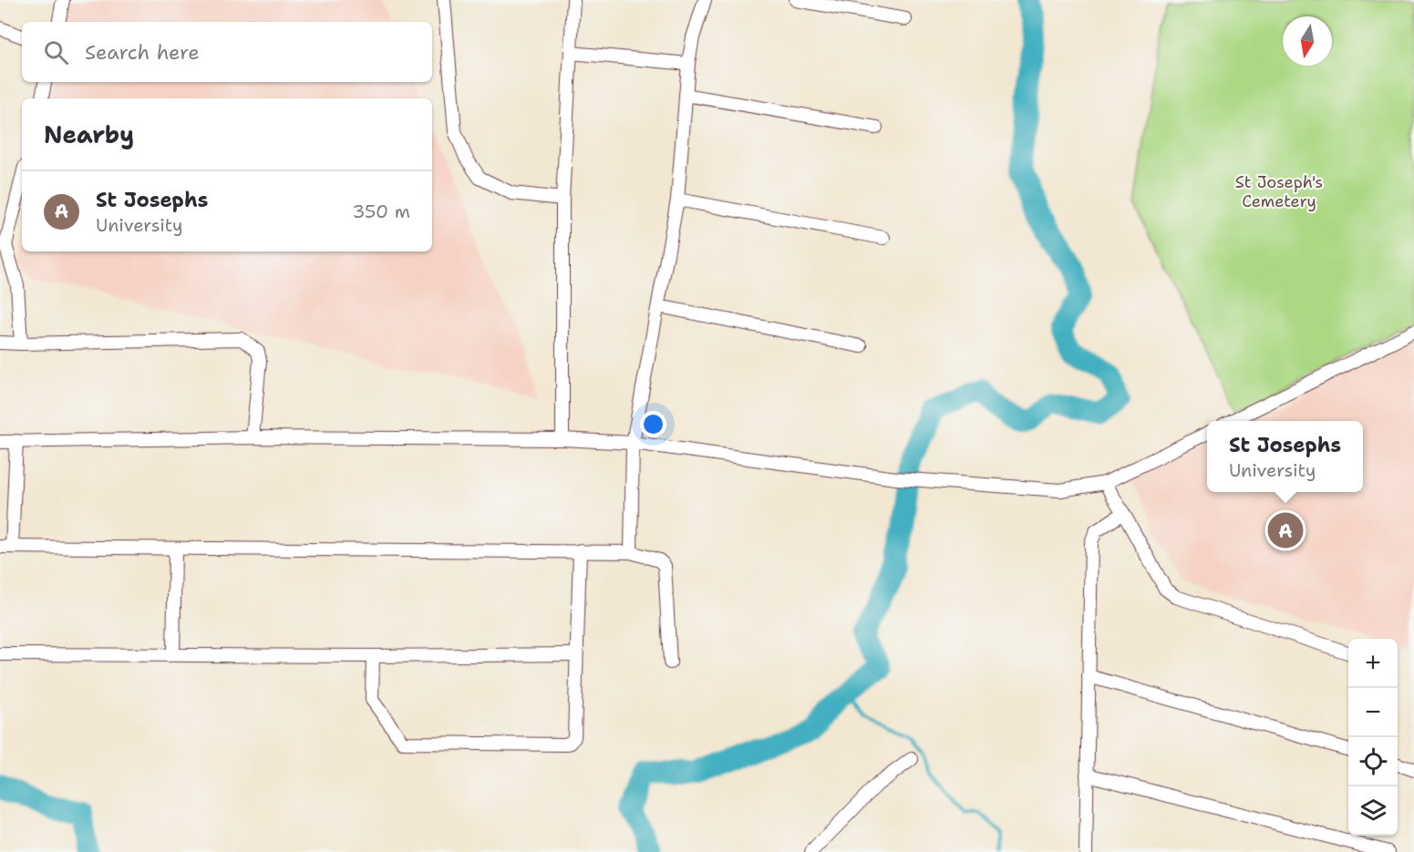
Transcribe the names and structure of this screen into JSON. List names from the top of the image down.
{
  "parks": ["St Joseph's Cemetery"],
  "north": "bottom",
  "page": {
    "search": "Search here",
    "heading": "Nearby",
    "list": [
      {
        "mark": "A",
        "name": "St Josephs",
        "note": "University",
        "value": "350 m"
      }
    ],
    "popup": ["St Josephs", "University"],
    "pins": "A",
    "map_buttons": ["+", "−"]
  }
}
